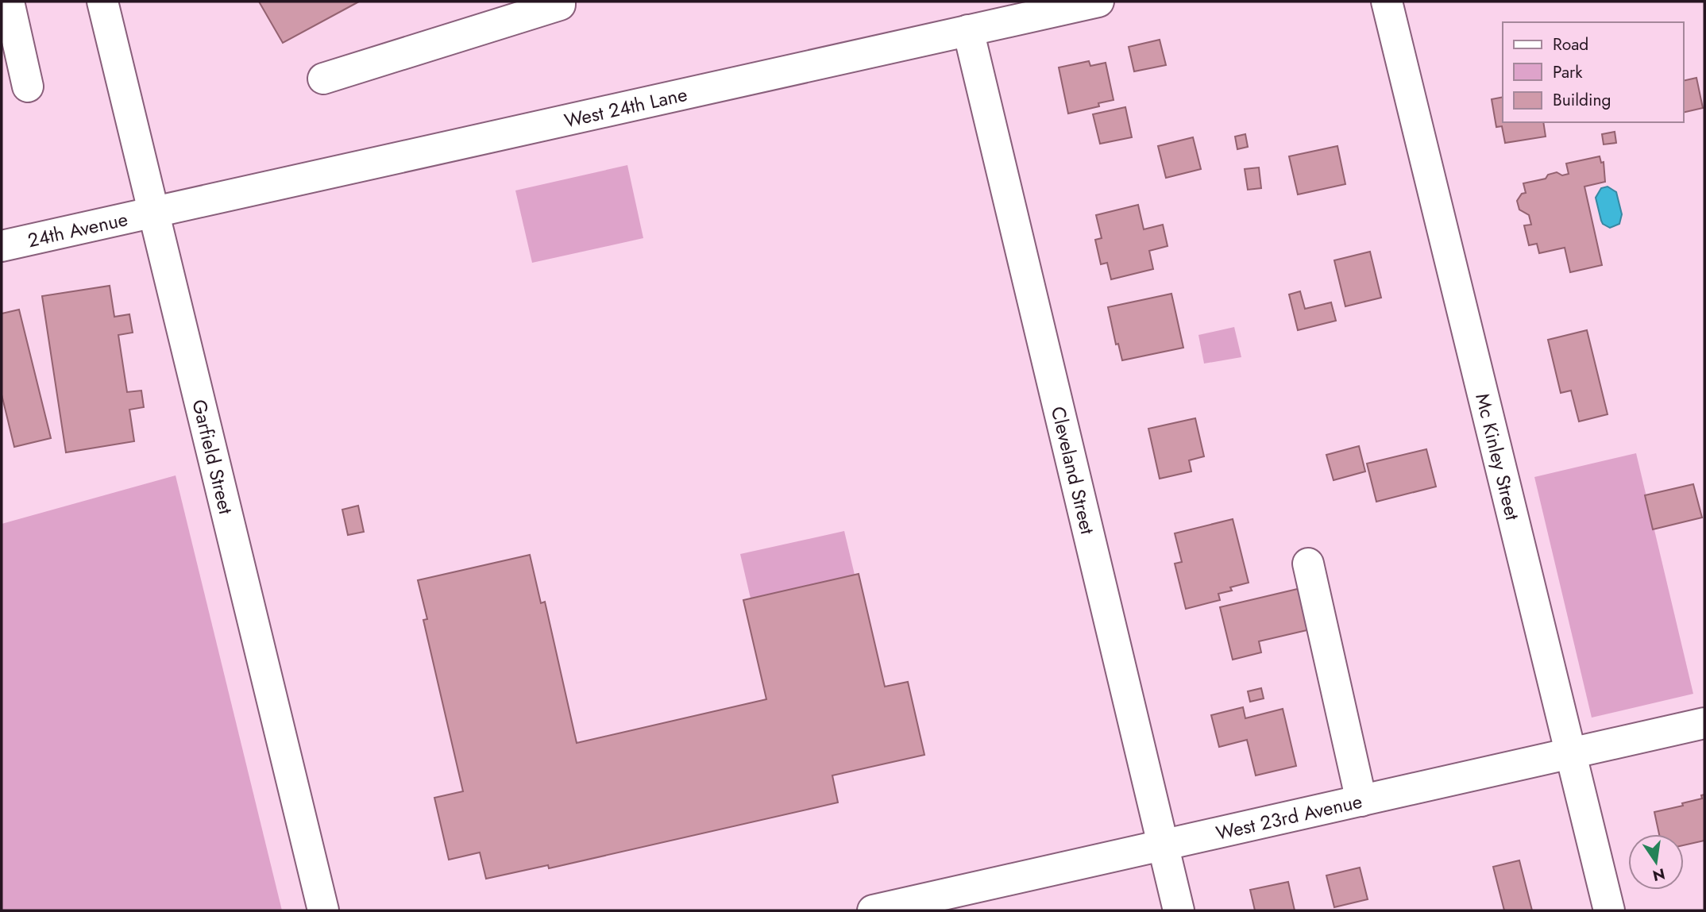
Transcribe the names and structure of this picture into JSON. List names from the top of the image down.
{
  "streets": {
    "street": [
      "West 24th Lane",
      "24th Avenue",
      "Garfield Street",
      "Mc Kinley Street",
      "Cleveland Street",
      "West 23rd Avenue"
    ]
  },
  "crossings": [
    ["West 24th Lane", "24th Avenue"],
    ["West 24th Lane", "Garfield Street"],
    ["West 24th Lane", "Cleveland Street"],
    ["24th Avenue", "Garfield Street"],
    ["Mc Kinley Street", "West 23rd Avenue"],
    ["Cleveland Street", "West 23rd Avenue"]
  ],
  "legend": ["Road", "Park", "Building"],
  "north": "bottom"
}
